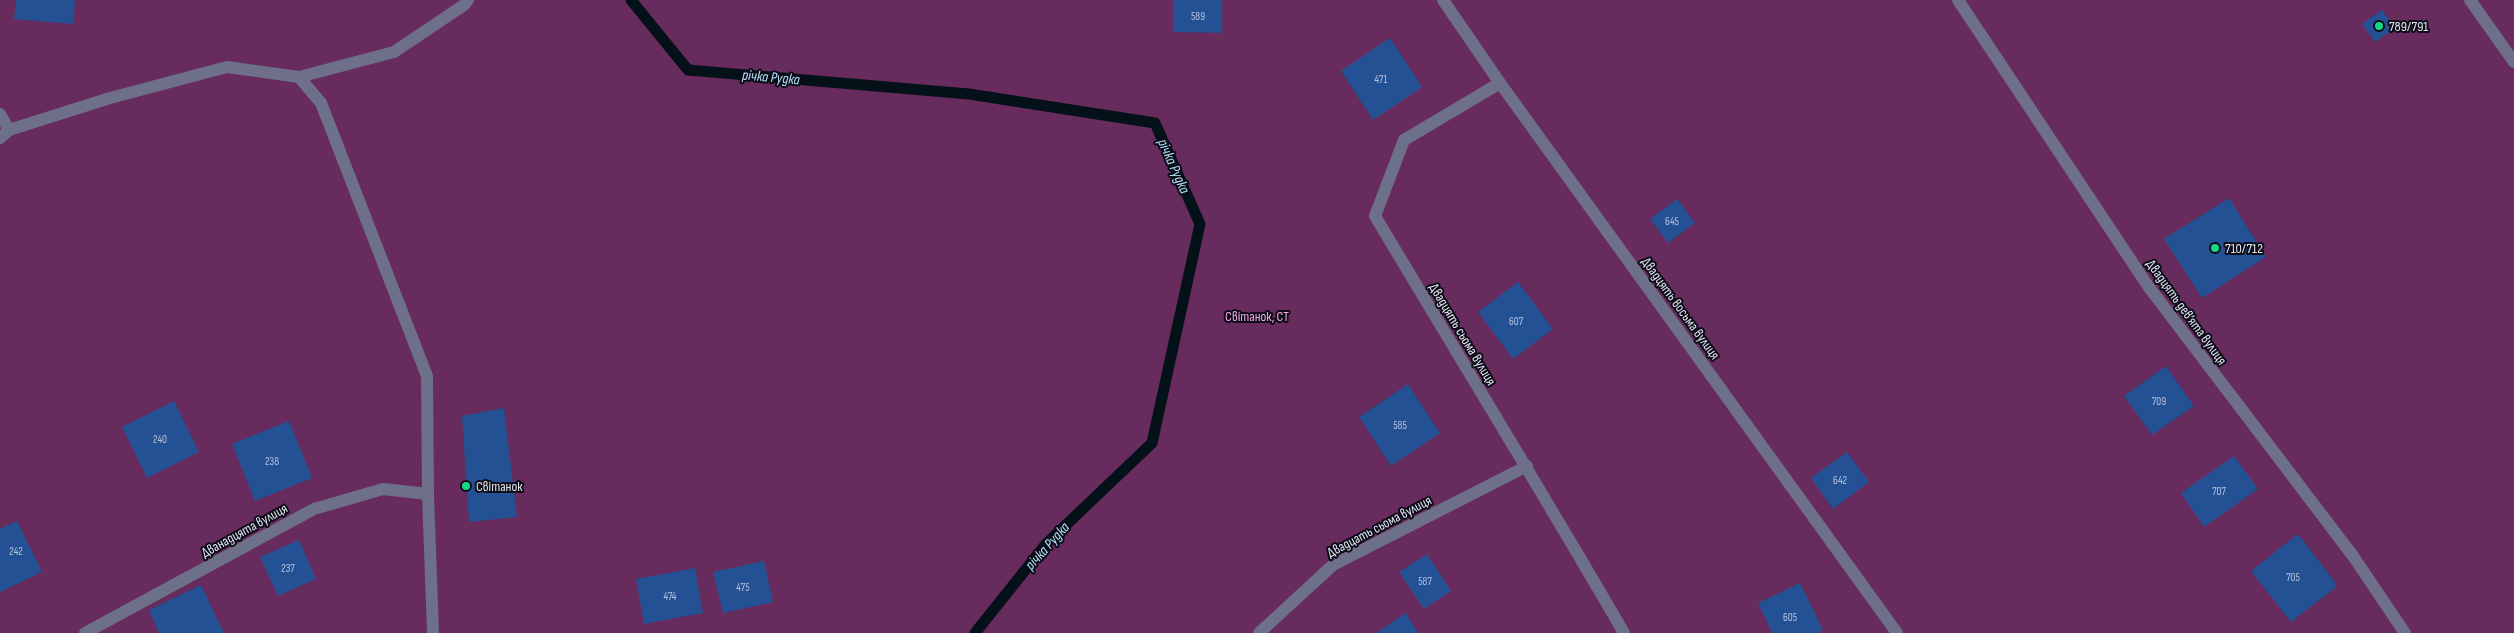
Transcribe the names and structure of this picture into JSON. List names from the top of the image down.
{
  "streets": {
    "street": [
      "Двадцять восьма вулиця",
      "Двадцять дев’ята вулиця",
      "Двадцять сьома вулиця",
      "Двадцать сьома вулиця",
      "Дванадцята вулиця"
    ]
  },
  "crossings": [
    ["Двадцять восьма вулиця", "Двадцять сьома вулиця"],
    ["Двадцять сьома вулиця", "Двадцать сьома вулиця"]
  ],
  "water": ["річка Рудка"],
  "parks": ["Світанок, СТ"],
  "places": ["789/791", "710/712", "Світанок"],
  "house_numbers": [
    "589",
    "471",
    "645",
    "607",
    "709",
    "585",
    "240",
    "238",
    "642",
    "707",
    "242",
    "237",
    "705",
    "587",
    "475",
    "474",
    "605"
  ]
}
